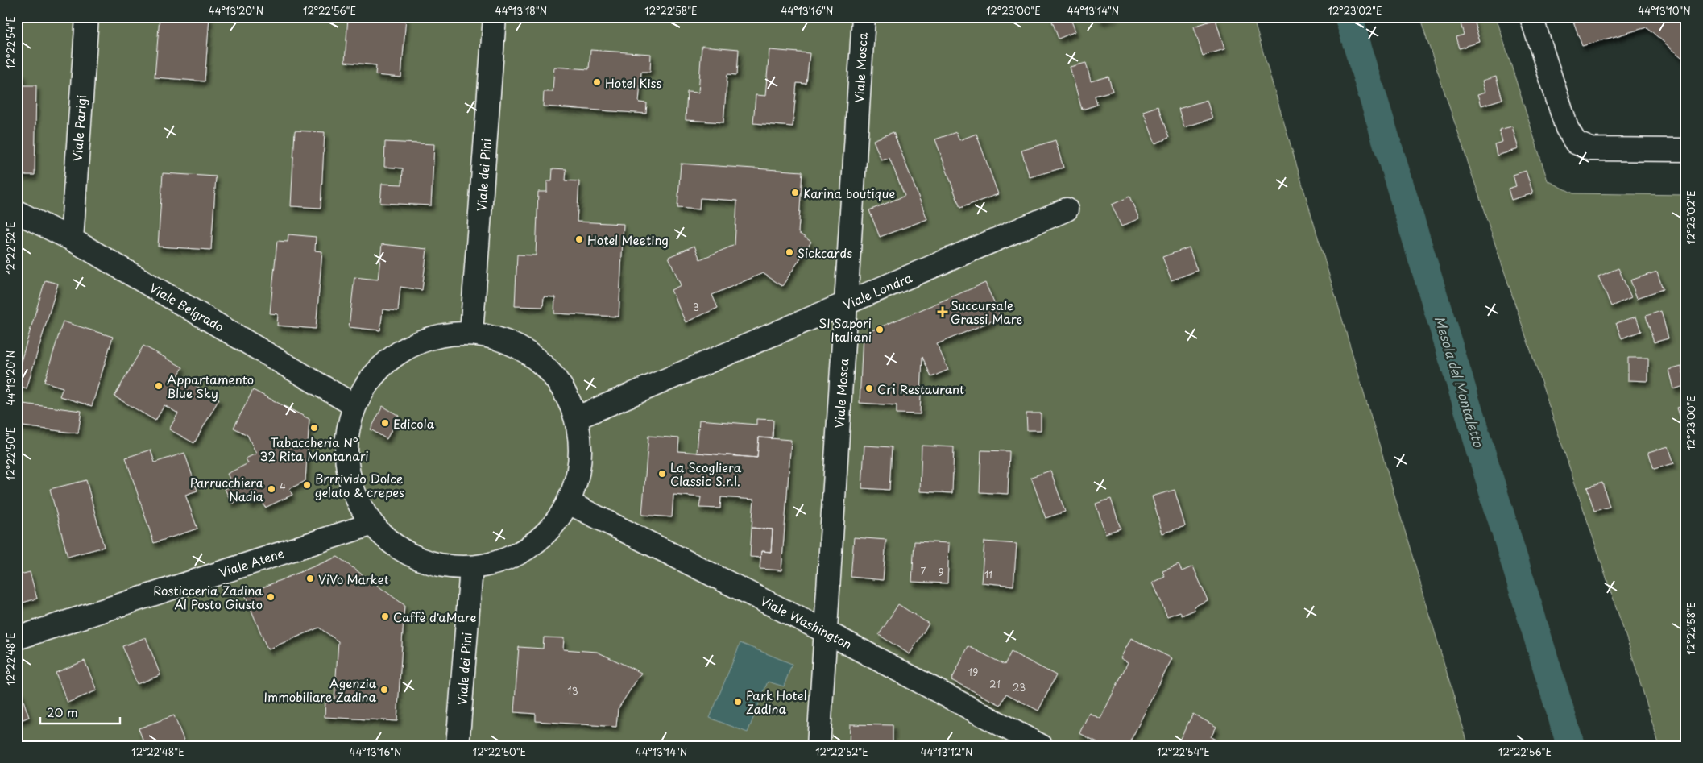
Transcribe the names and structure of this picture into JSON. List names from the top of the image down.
{
  "streets": {
    "street": [
      "Viale Mosca",
      "Viale Parigi",
      "Viale dei Pini",
      "Viale Londra",
      "Viale Belgrado",
      "Viale Atene",
      "Viale Washington"
    ]
  },
  "crossings": [
    ["Viale Mosca", "Viale Londra"],
    ["Viale Mosca", "Viale Washington"],
    ["Viale Parigi", "Viale Belgrado"]
  ],
  "water": ["Mesola del Montaletto"],
  "places": {
    "other": [
      "Hotel Kiss",
      "Karina boutique",
      "Hotel Meeting",
      "Sickcards",
      "SI Sapori Italiani",
      "Appartamento Blue Sky",
      "Cri Restaurant",
      "Edicola",
      "Tabaccheria N° 32 Rita Montanari",
      "La Scogliera Classic S.r.l.",
      "Brrrivido Dolce gelato & crepes",
      "Parrucchiera Nadia",
      "ViVo Market",
      "Rosticceria Zadina Al Posto Giusto",
      "Caffè d'aMare",
      "Agenzia Immobiliare Zadina",
      "Park Hotel Zadina"
    ],
    "health": ["Succursale Grassi Mare"]
  },
  "house_numbers": [
    "3",
    "4",
    "7",
    "9",
    "11",
    "19",
    "21",
    "23",
    "13"
  ],
  "scale_bar": "20 m",
  "coordinates": [
    "44°13'20\"N",
    "12°22'56\"E",
    "44°13'18\"N",
    "12°22'58\"E",
    "44°13'16\"N",
    "12°23'00\"E",
    "44°13'14\"N",
    "12°23'02\"E",
    "44°13'10\"N",
    "12°22'54\"E",
    "12°22'52\"E",
    "12°22'50\"E",
    "12°22'48\"E",
    "44°13'12\"N"
  ]
}
